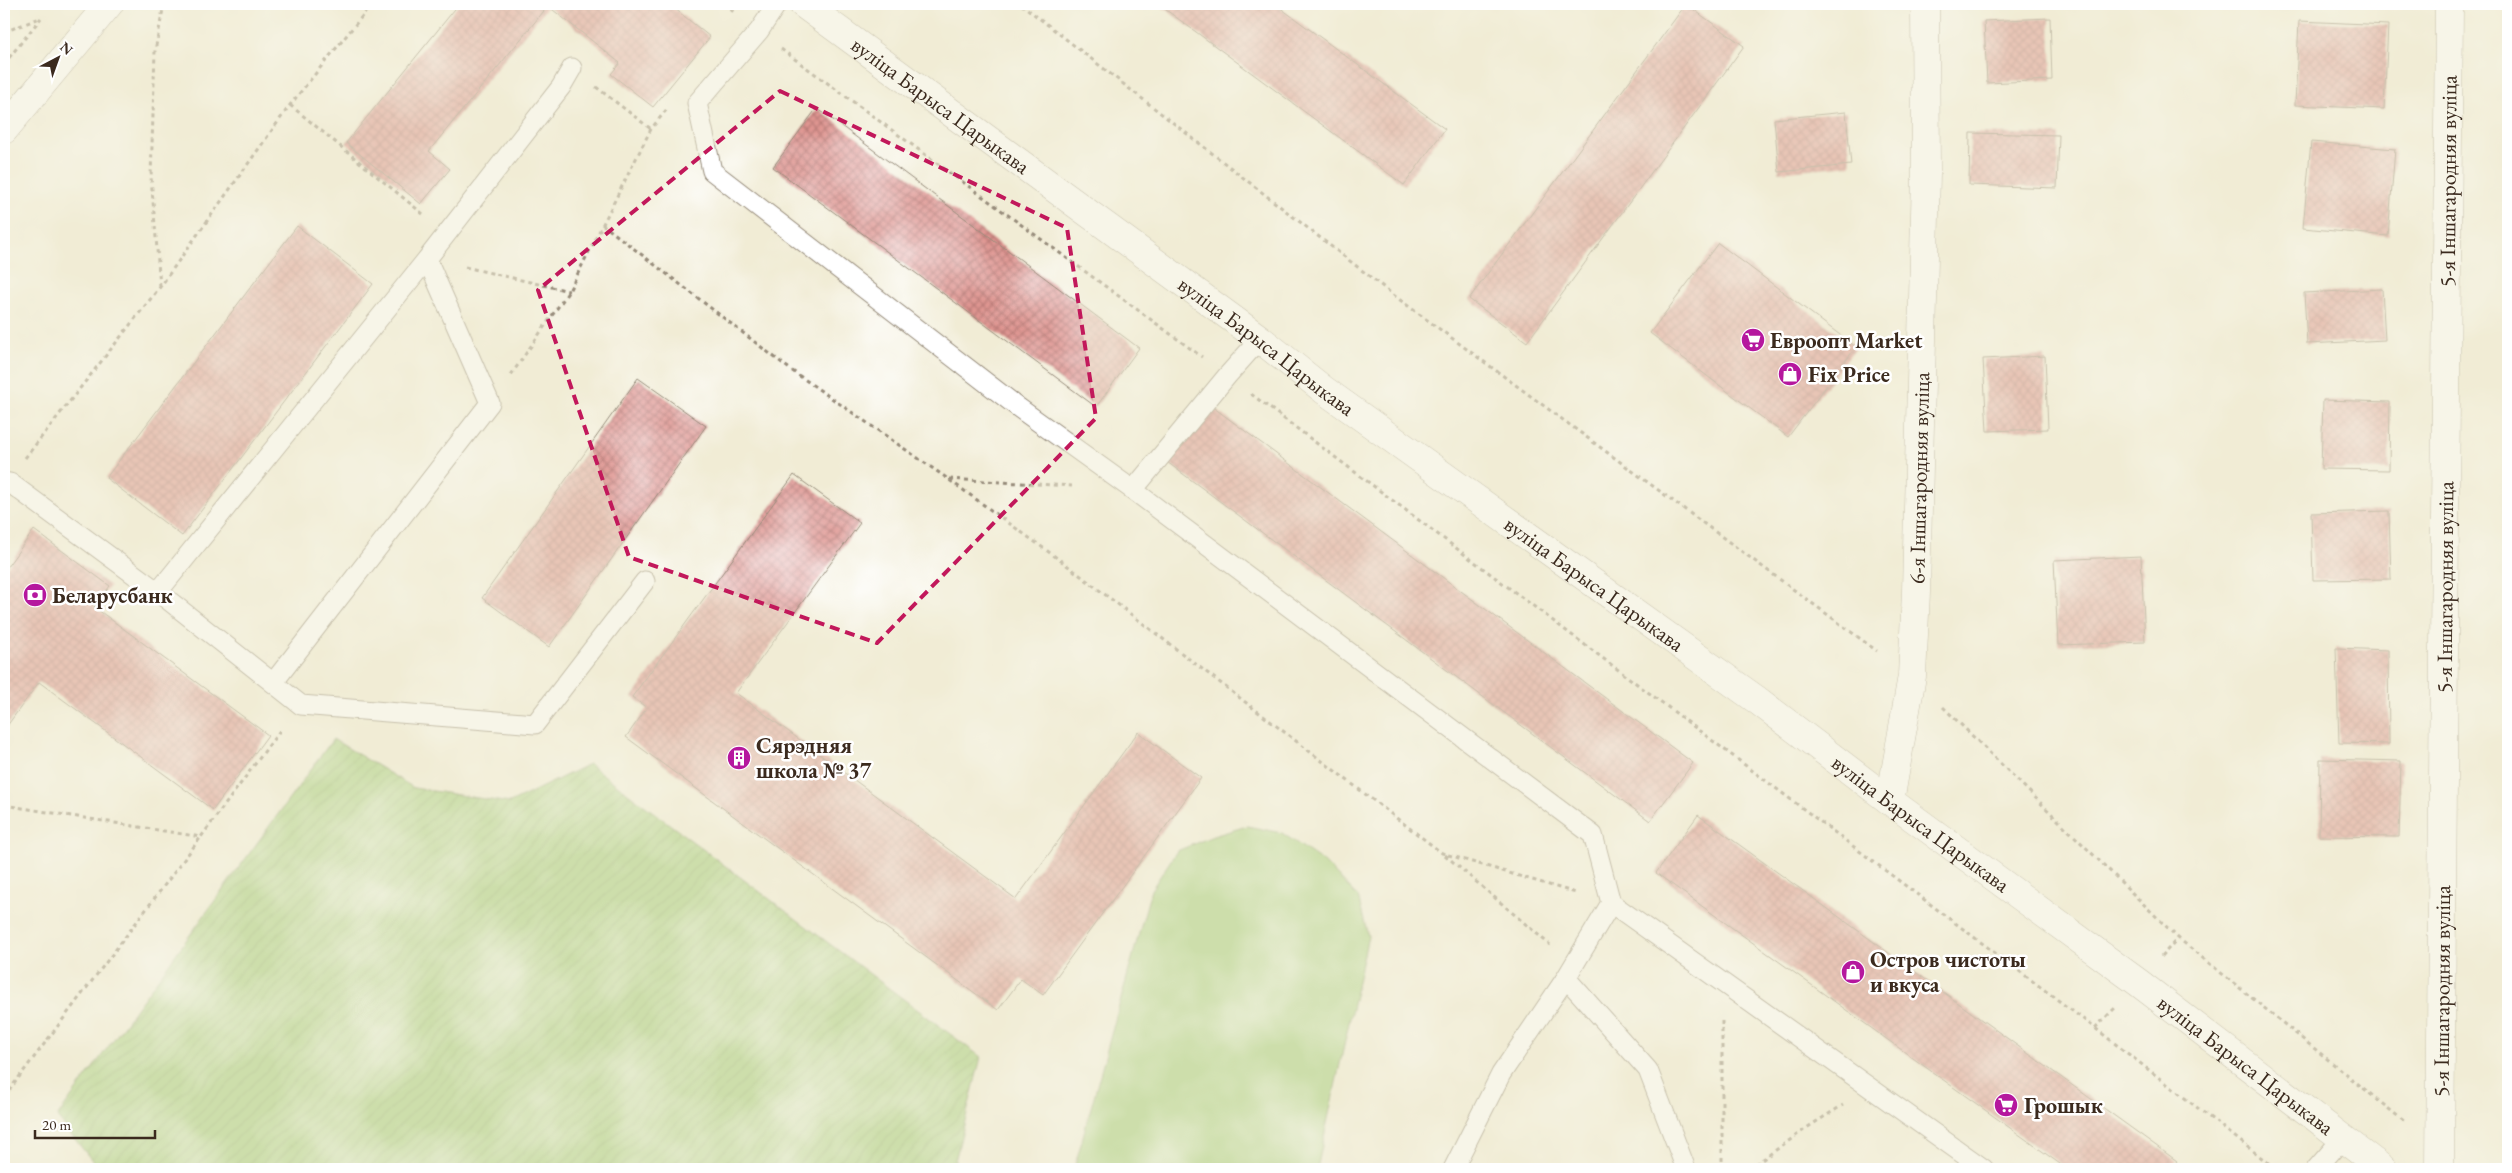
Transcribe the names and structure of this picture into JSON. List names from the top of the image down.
{
  "streets": {
    "main road": ["вуліца Барыса Царыкава", "5-я Іншагародняя вуліца", "6-я Іншагародняя вуліца"]
  },
  "crossings": [
    ["вуліца Барыса Царыкава", "6-я Іншагародняя вуліца"]
  ],
  "places": {
    "supermarket": ["Евроопт Market", "Грошык"],
    "shop": ["Fix Price", "Остров чистоты и вкуса"],
    "bank": ["Беларусбанк"],
    "building": ["Сярэдняя школа № 37"]
  },
  "scale_bar": "20 m",
  "north": "top right"
}
